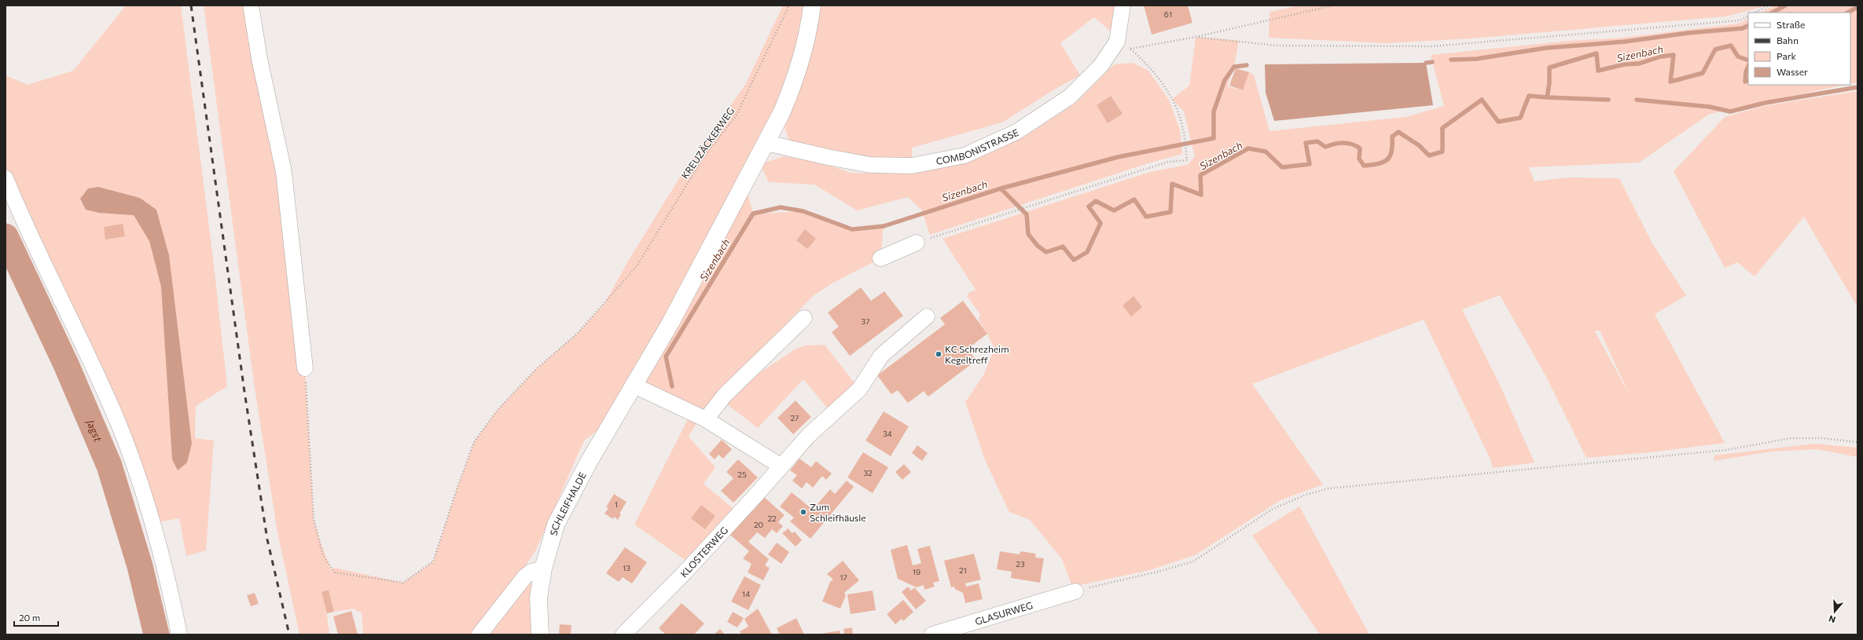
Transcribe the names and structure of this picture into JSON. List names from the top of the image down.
{
  "streets": {
    "main road": ["SCHLEIFHALDE"],
    "street": ["COMBONISTRASSE", "KLOSTERWEG", "GLASURWEG"],
    "path": ["KREUZÄCKERWEG"]
  },
  "crossings": [
    ["COMBONISTRASSE", "SCHLEIFHALDE"]
  ],
  "water": ["Sizenbach", "Jagst"],
  "places": ["KC Schrezheim Kegeltreff", "Zum Schleifhäusle"],
  "house_numbers": [
    "61",
    "37",
    "27",
    "34",
    "32",
    "25",
    "1",
    "22",
    "20",
    "23",
    "13",
    "21",
    "19",
    "17",
    "14"
  ],
  "legend": [
    "Straße",
    "Bahn",
    "Park",
    "Wasser"
  ],
  "scale_bar": "20 m",
  "north": "bottom"
}
